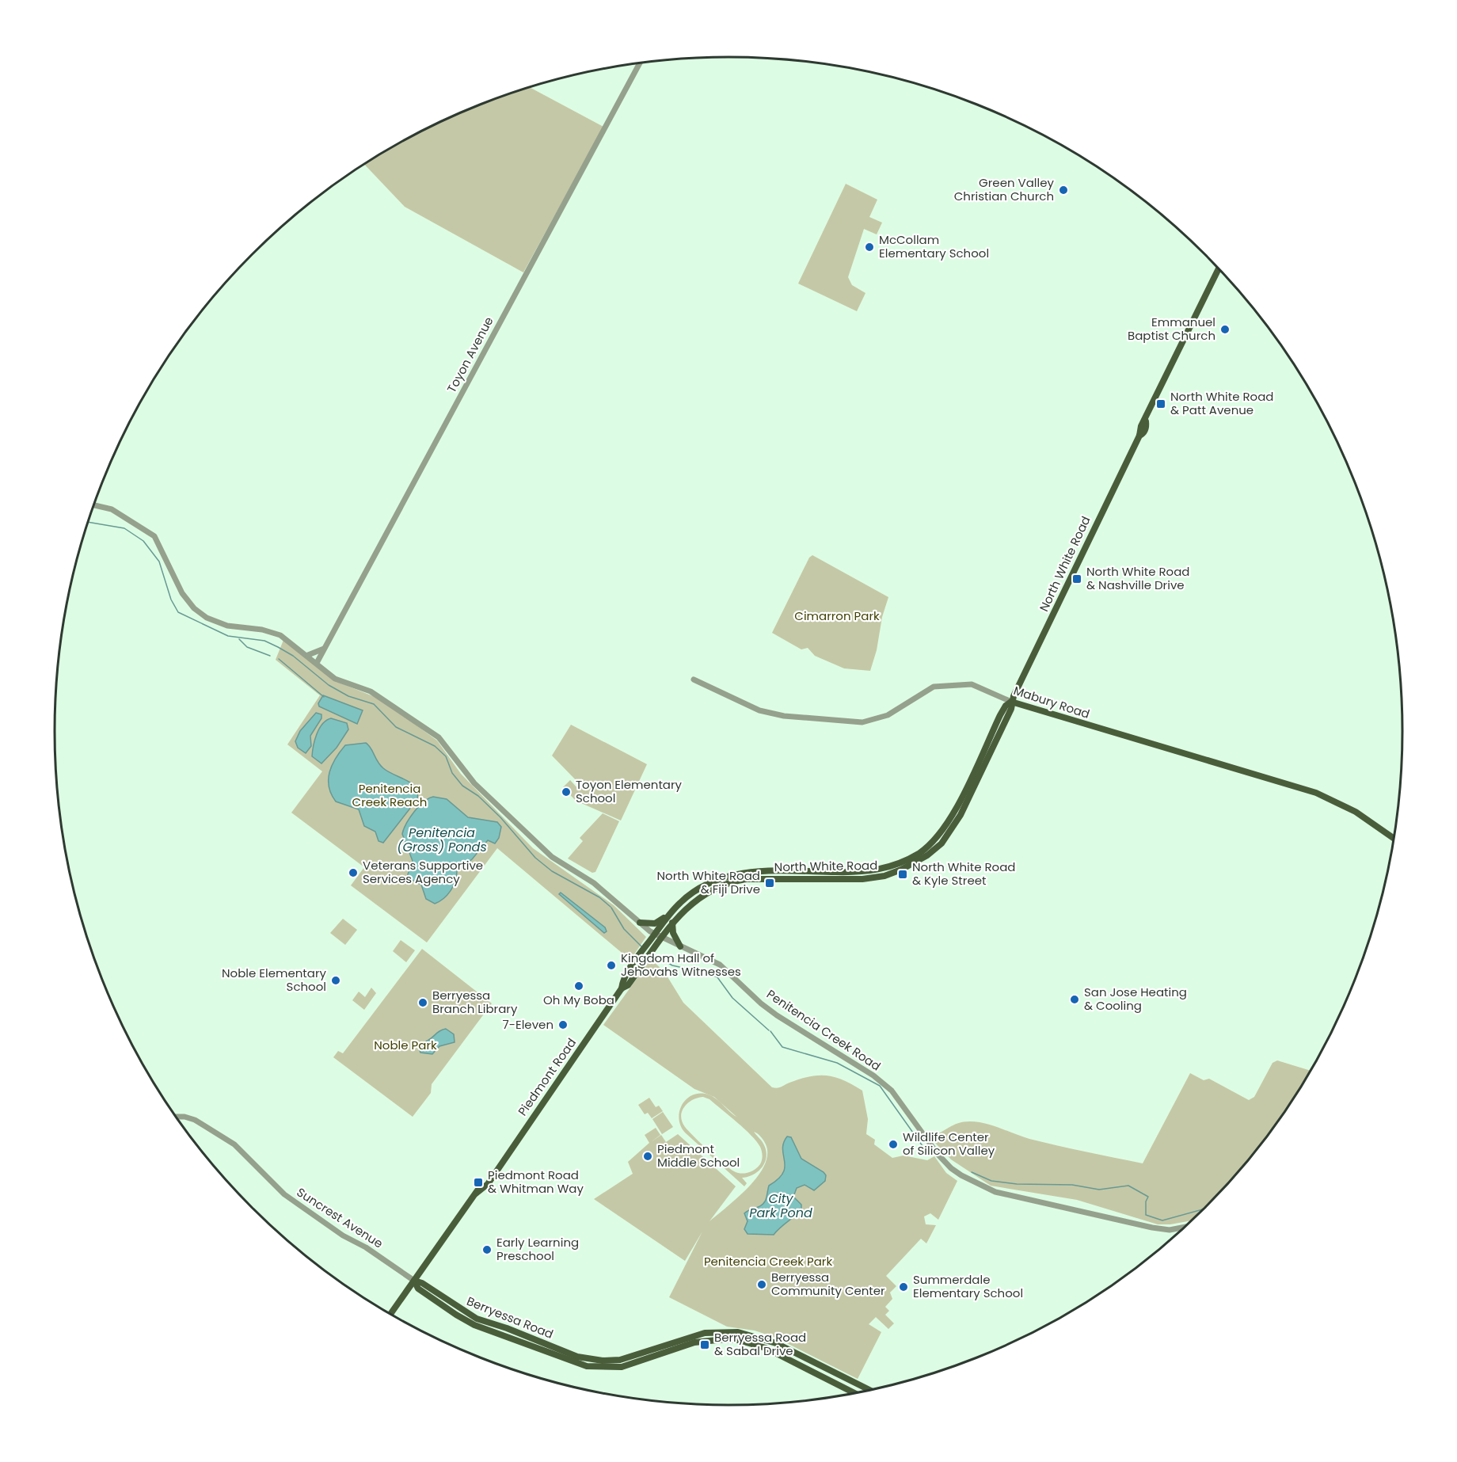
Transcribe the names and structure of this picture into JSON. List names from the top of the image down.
{
  "streets": {
    "main road": [
      "North White Road",
      "Mabury Road",
      "Piedmont Road",
      "Berryessa Road"
    ],
    "street": ["Toyon Avenue", "Penitencia Creek Road", "Suncrest Avenue"]
  },
  "crossings": [
    ["Toyon Avenue", "Penitencia Creek Road"],
    ["North White Road", "Mabury Road"],
    ["North White Road", "Penitencia Creek Road"],
    ["North White Road", "Piedmont Road"],
    ["Piedmont Road", "Suncrest Avenue"],
    ["Piedmont Road", "Berryessa Road"],
    ["Suncrest Avenue", "Berryessa Road"]
  ],
  "water": ["Penitencia (Gross) Ponds", "City Park Pond"],
  "parks": [
    "Cimarron Park",
    "Penitencia Creek Reach",
    "Noble Park",
    "Penitencia Creek Park"
  ],
  "places": {
    "other": [
      "Green Valley Christian Church",
      "McCollam Elementary School",
      "Emmanuel Baptist Church",
      "Toyon Elementary School",
      "Veterans Supportive Services Agency",
      "Kingdom Hall of Jehovahs Witnesses",
      "Noble Elementary School",
      "Oh My Boba",
      "San Jose Heating & Cooling",
      "Berryessa Branch Library",
      "7-Eleven",
      "Wildlife Center of Silicon Valley",
      "Piedmont Middle School",
      "Early Learning Preschool",
      "Berryessa Community Center",
      "Summerdale Elementary School"
    ],
    "transit": [
      "North White Road & Patt Avenue",
      "North White Road & Nashville Drive",
      "North White Road & Kyle Street",
      "North White Road & Fiji Drive",
      "Piedmont Road & Whitman Way",
      "Berryessa Road & Sabal Drive"
    ]
  }
}
